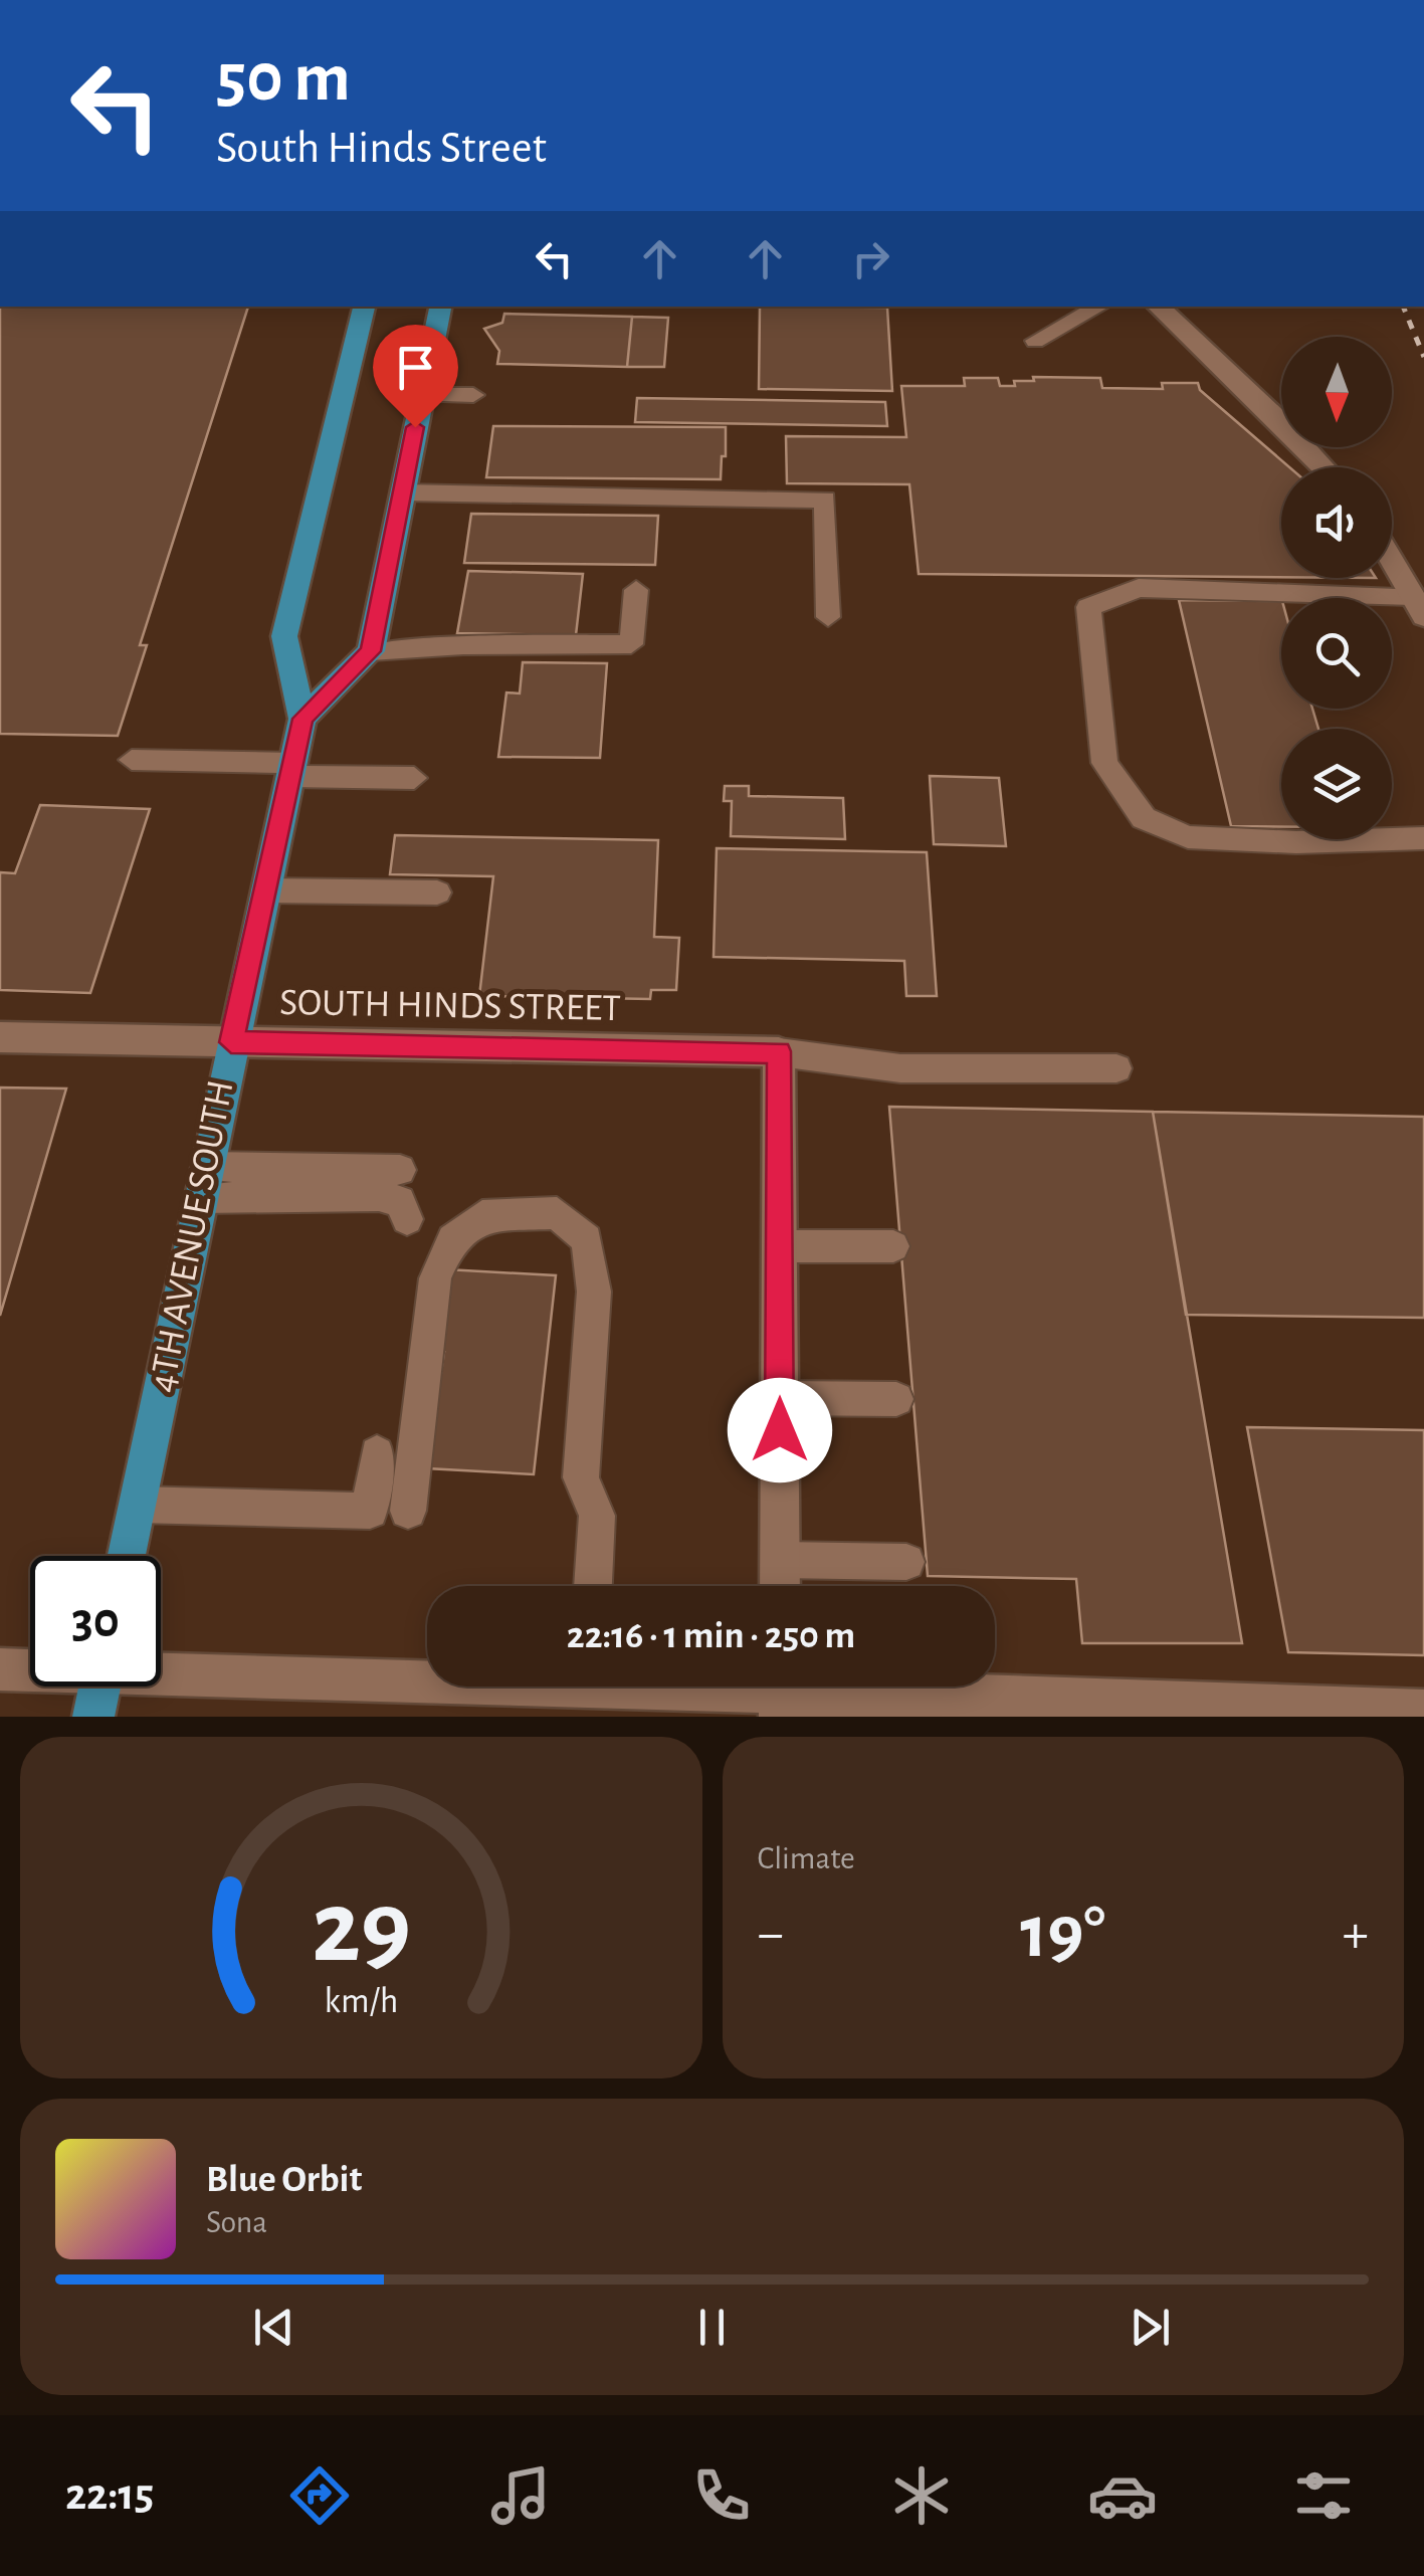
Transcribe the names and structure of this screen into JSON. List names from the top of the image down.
{
  "streets": {
    "main road": ["4TH AVENUE SOUTH"],
    "street": ["SOUTH HINDS STREET"]
  },
  "crossings": [
    ["SOUTH HINDS STREET", "4TH AVENUE SOUTH"]
  ],
  "north": "bottom",
  "page": {
    "turn": ["50 m", "South Hinds Street"],
    "limit": "30",
    "trip": "22:16 · 1 min · 250 m",
    "tile": "Climate",
    "heat": ["−", "19°", "+"],
    "song": ["Blue Orbit", "Sona"],
    "tabs": "22:15",
    "gauge": ["29", "km/h"]
  }
}
